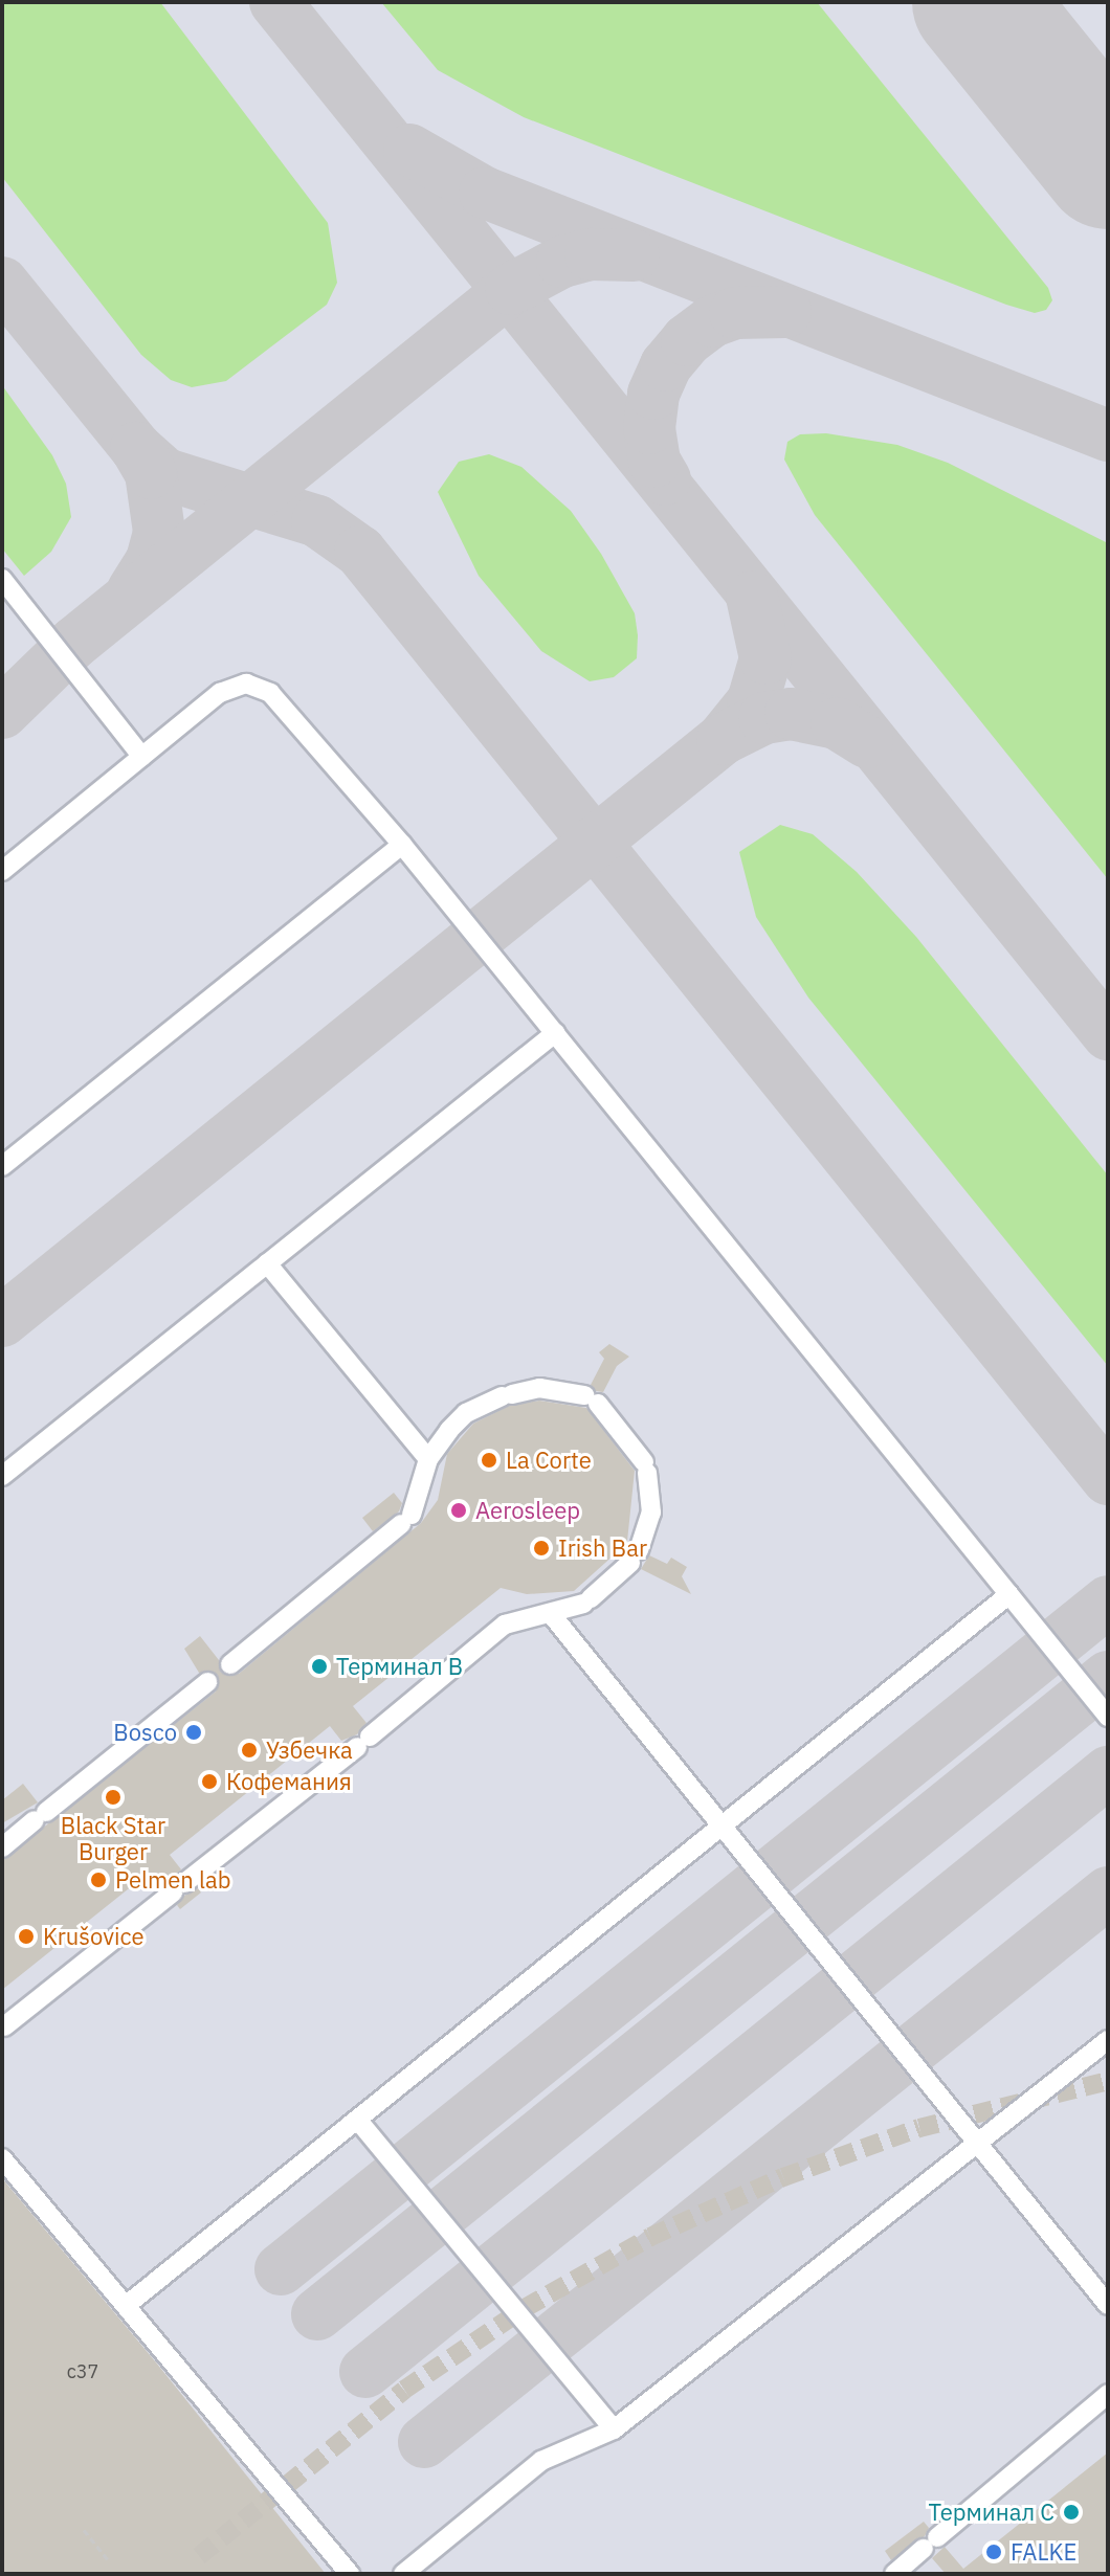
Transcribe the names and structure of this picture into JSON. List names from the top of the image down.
{
  "places": [
    "La Corte",
    "Aerosleep",
    "Irish Bar",
    "Терминал B",
    "Bosco",
    "Узбечка",
    "Кофемания",
    "Black Star Burger",
    "Pelmen lab",
    "Krušovice",
    "Терминал C",
    "FALKE"
  ],
  "house_numbers": ["с37"]
}
